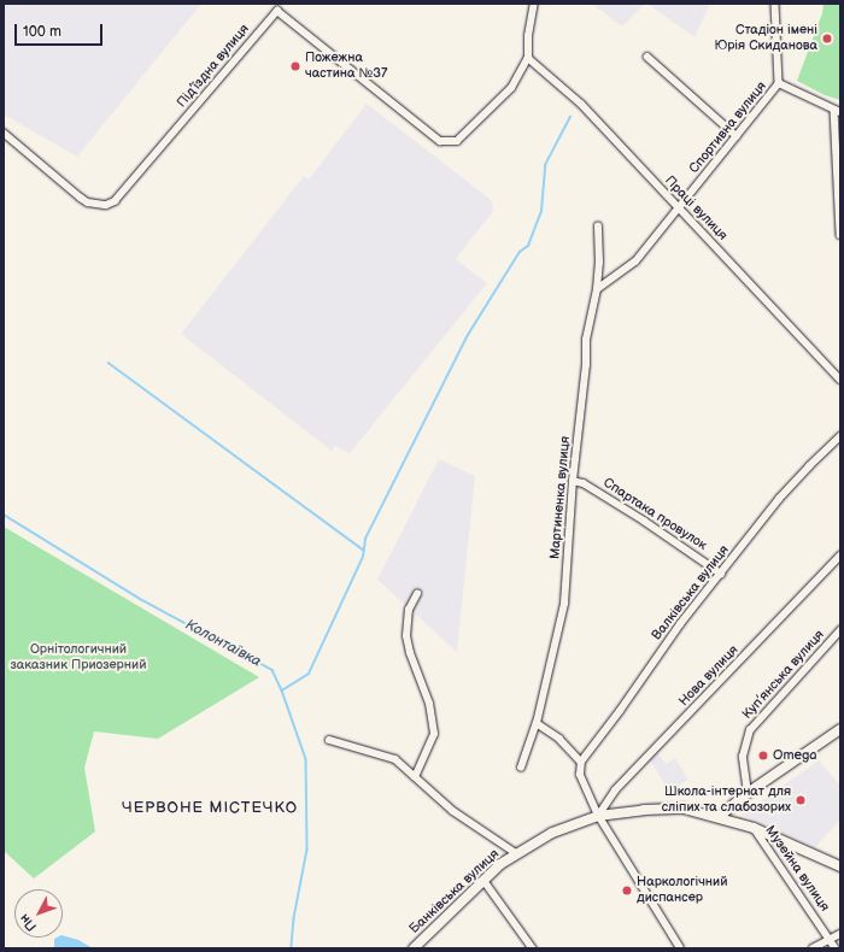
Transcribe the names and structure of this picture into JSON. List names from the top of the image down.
{
  "streets": {
    "main road": ["Банківська вулиця"],
    "street": [
      "Під’їздна вулиця",
      "Спортивна вулиця",
      "Праці вулиця",
      "Мартиненка вулиця",
      "Спартака провулок",
      "Валківська вулиця",
      "Куп’янська вулиця",
      "Нова вулиця",
      "Музейна вулиця"
    ]
  },
  "crossings": [
    ["Під’їздна вулиця", "Праці вулиця"],
    ["Спортивна вулиця", "Праці вулиця"],
    ["Спортивна вулиця", "Мартиненка вулиця"],
    ["Мартиненка вулиця", "Спартака провулок"],
    ["Спартака провулок", "Валківська вулиця"],
    ["Нова вулиця", "Банківська вулиця"],
    ["Музейна вулиця", "Банківська вулиця"]
  ],
  "districts": ["ЧЕРВОНЕ МІСТЕЧКО"],
  "water": ["Колонтаївка"],
  "parks": ["Орнiтологичний заказник Приозерний"],
  "places": [
    "Стадiон імені Юрія Скиданова",
    "Пожежна частина №37",
    "Omega",
    "Школа-інтернат для сліпих та слабозорих",
    "Наркологічний диспансер"
  ],
  "scale_bar": "100 m",
  "north": "bottom left"
}
